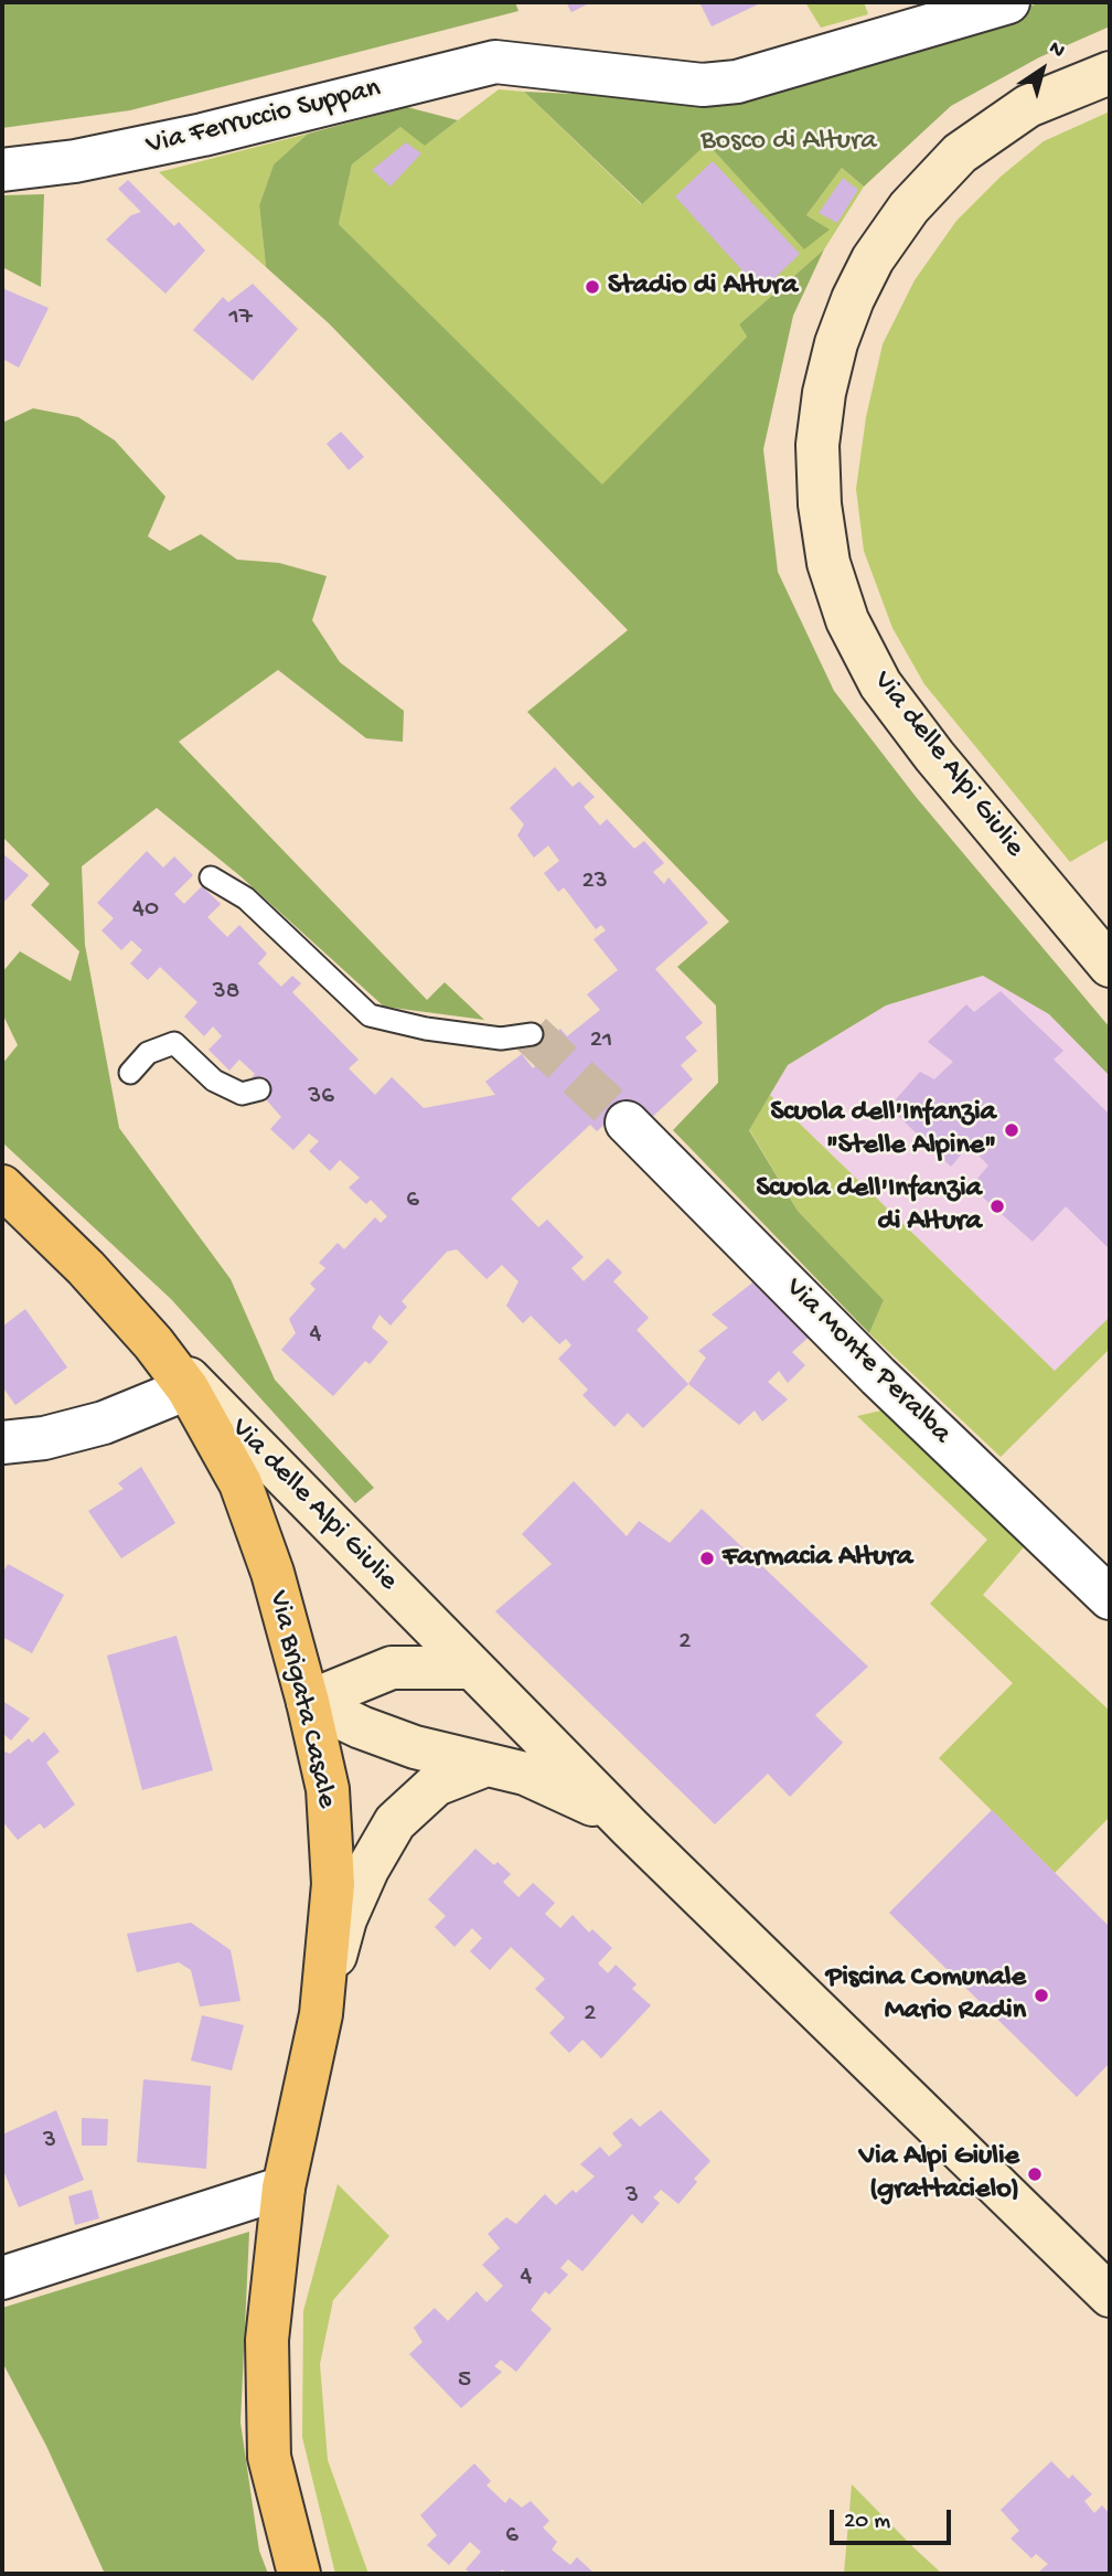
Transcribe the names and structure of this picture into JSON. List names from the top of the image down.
{
  "streets": {
    "main road": ["Via Brigata Casale"],
    "street": ["Via Ferruccio Suppan", "Via delle Alpi Giulie", "Via Monte Peralba"]
  },
  "crossings": [
    ["Via delle Alpi Giulie", "Via Brigata Casale"]
  ],
  "parks": ["Bosco di Altura"],
  "places": [
    "Stadio di Altura",
    "Scuola dell'Infanzia \"Stelle Alpine\"",
    "Scuola dell'Infanzia di Altura",
    "Farmacia Altura",
    "Piscina Comunale Mario Radin",
    "Via Alpi Giulie (grattacielo)"
  ],
  "house_numbers": [
    "17",
    "23",
    "40",
    "38",
    "21",
    "36",
    "6",
    "4",
    "2",
    "2",
    "3",
    "3",
    "4",
    "5",
    "6"
  ],
  "scale_bar": "20 m",
  "north": "top right"
}
